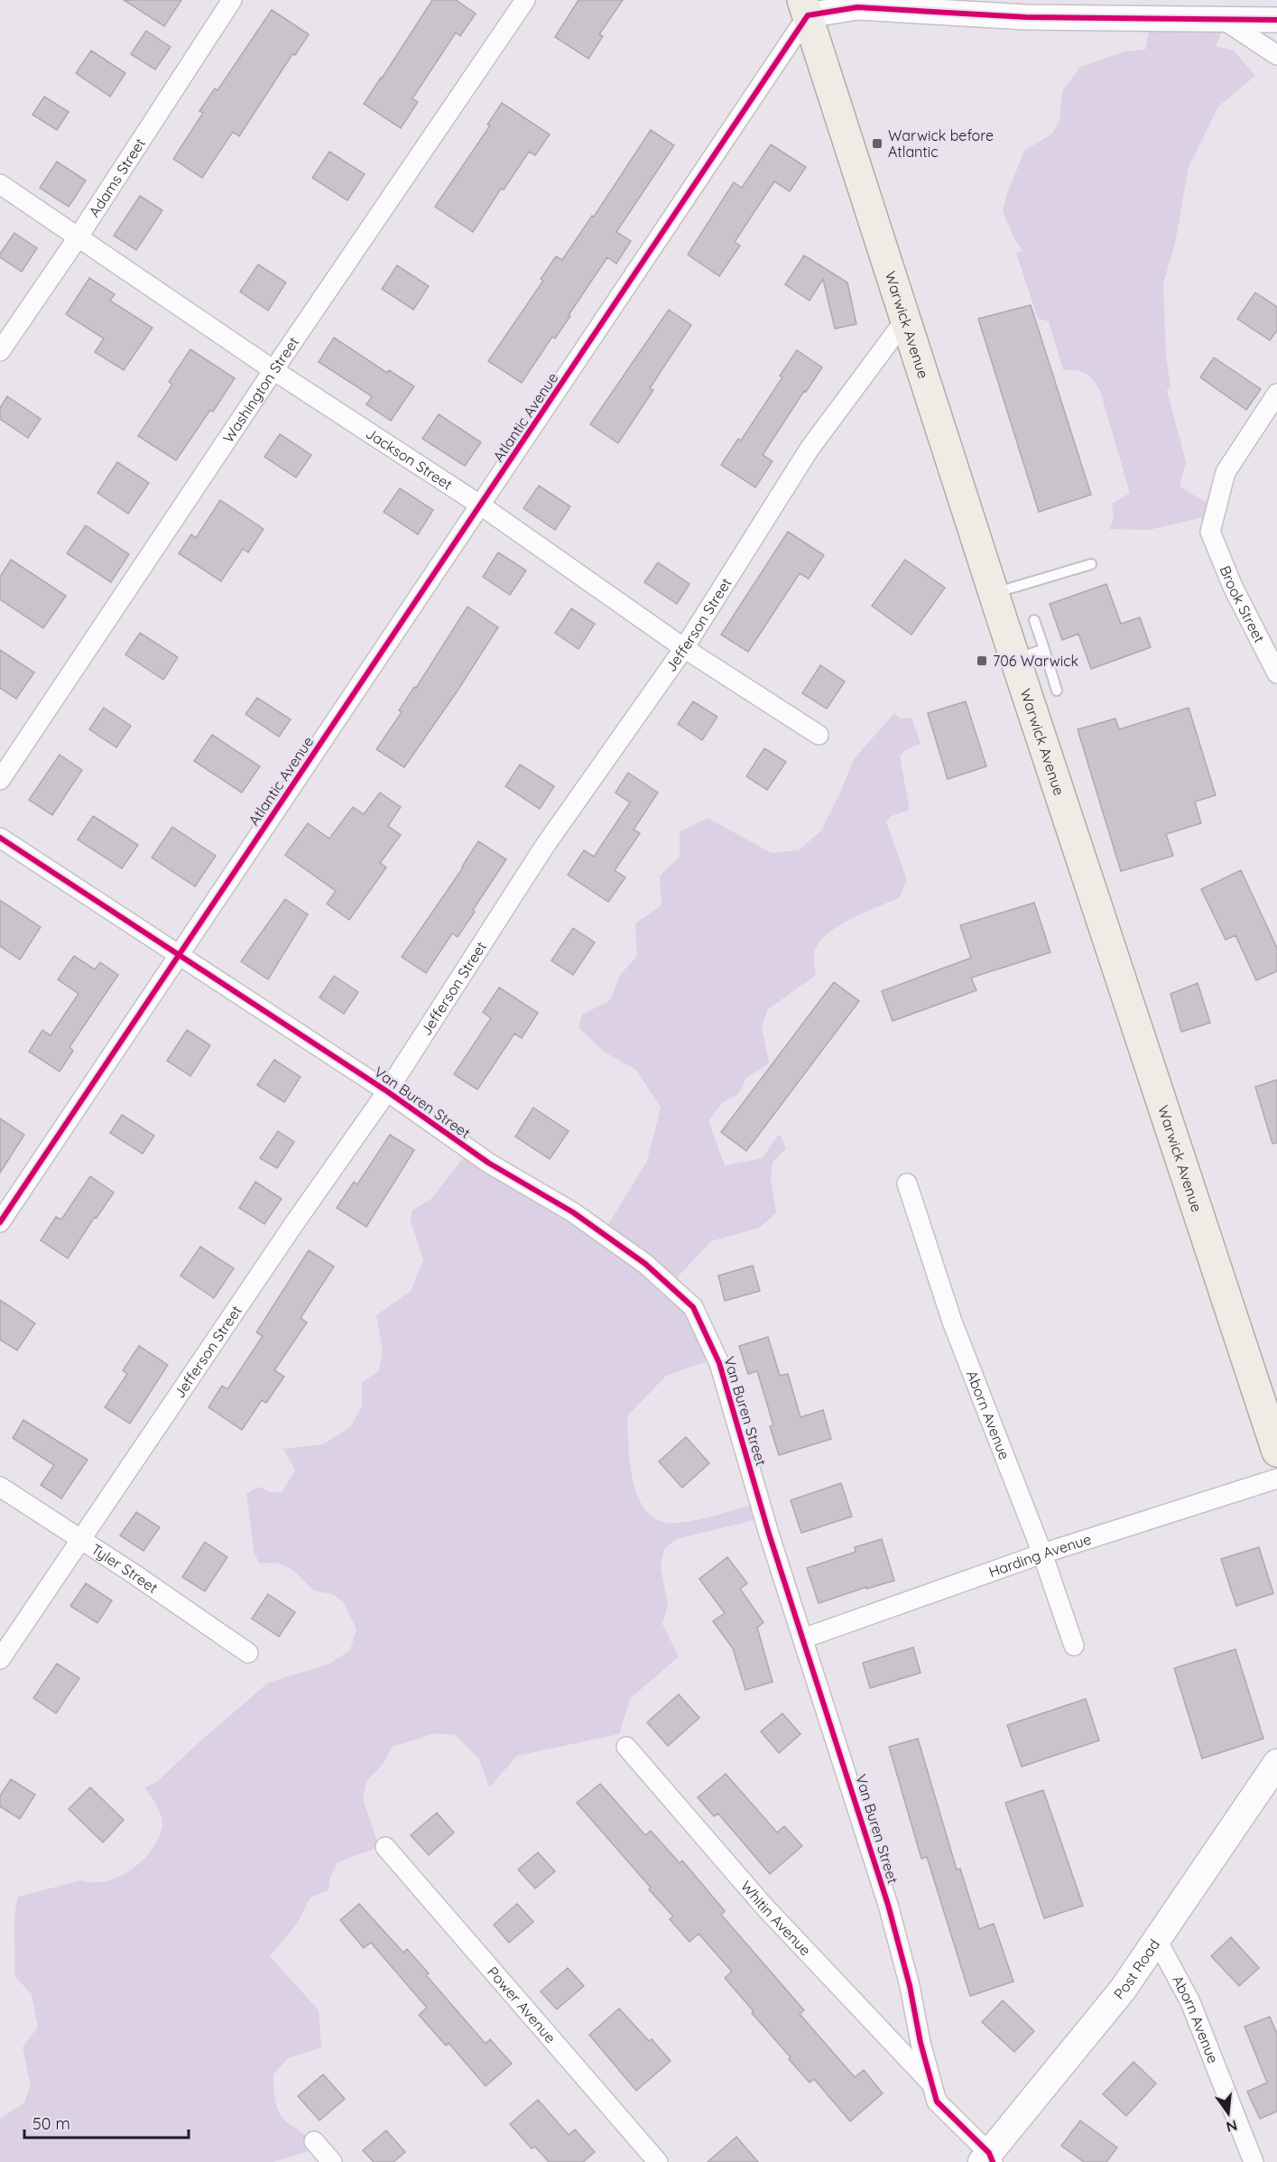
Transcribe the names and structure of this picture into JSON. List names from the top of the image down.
{
  "streets": {
    "main road": ["Warwick Avenue", "Post Road"],
    "street": [
      "Adams Street",
      "Washington Street",
      "Atlantic Avenue",
      "Jackson Street",
      "Brook Street",
      "Jefferson Street",
      "Van Buren Street",
      "Aborn Avenue",
      "Harding Avenue",
      "Tyler Street",
      "Whitin Avenue",
      "Power Avenue"
    ]
  },
  "crossings": [
    ["Adams Street", "Jackson Street"],
    ["Warwick Avenue", "Atlantic Avenue"],
    ["Warwick Avenue", "Jefferson Street"],
    ["Washington Street", "Jackson Street"],
    ["Atlantic Avenue", "Jackson Street"],
    ["Atlantic Avenue", "Van Buren Street"],
    ["Jackson Street", "Jefferson Street"],
    ["Jefferson Street", "Van Buren Street"],
    ["Jefferson Street", "Tyler Street"],
    ["Van Buren Street", "Harding Avenue"],
    ["Van Buren Street", "Whitin Avenue"],
    ["Van Buren Street", "Post Road"],
    ["Aborn Avenue", "Harding Avenue"],
    ["Aborn Avenue", "Post Road"]
  ],
  "places": {
    "transit": ["Warwick before Atlantic", "706 Warwick"]
  },
  "scale_bar": "50 m",
  "north": "bottom"
}
